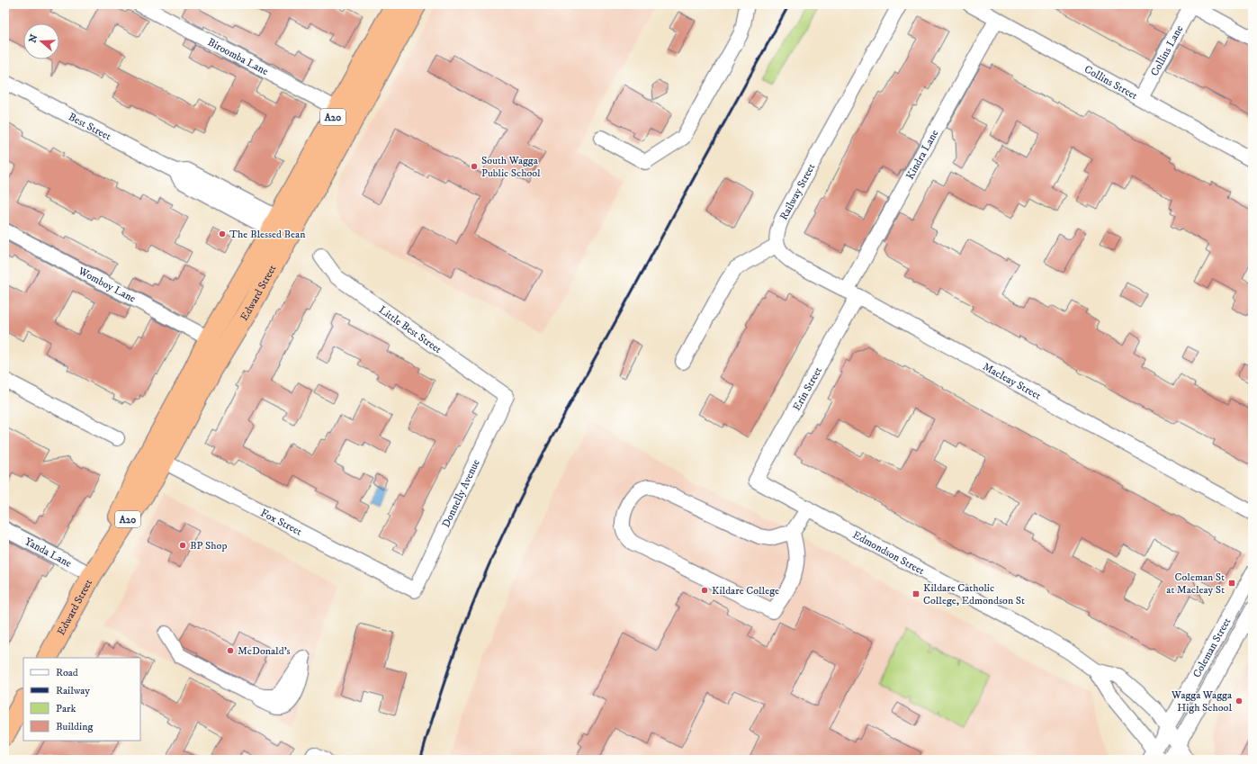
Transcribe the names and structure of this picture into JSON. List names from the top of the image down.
{
  "streets": {
    "highway": ["A20", "Edward Street"],
    "street": [
      "Collins Lane",
      "Biroomba Lane",
      "Collins Street",
      "Best Street",
      "Kindra Lane",
      "Railway Street",
      "Womboy Lane",
      "Little Best Street",
      "Macleay Street",
      "Erin Street",
      "Donnelly Avenue",
      "Fox Street",
      "Yanda Lane",
      "Edmondson Street",
      "Coleman Street"
    ]
  },
  "crossings": [
    ["Collins Lane", "Collins Street"],
    ["Biroomba Lane", "Edward Street"],
    ["Collins Street", "Kindra Lane"],
    ["Best Street", "Edward Street"],
    ["Kindra Lane", "Macleay Street"],
    ["Kindra Lane", "Erin Street"],
    ["Railway Street", "Macleay Street"],
    ["Womboy Lane", "Edward Street"],
    ["Edward Street", "Fox Street"],
    ["Edward Street", "Yanda Lane"],
    ["Little Best Street", "Donnelly Avenue"],
    ["Macleay Street", "Erin Street"],
    ["Erin Street", "Edmondson Street"],
    ["Donnelly Avenue", "Fox Street"],
    ["Edmondson Street", "Coleman Street"]
  ],
  "places": {
    "other": [
      "South Wagga Public School",
      "The Blessed Bean",
      "BP Shop",
      "Kildare College",
      "McDonald's",
      "Wagga Wagga High School"
    ],
    "transit": ["Coleman St at Macleay St", "Kildare Catholic College, Edmondson St"]
  },
  "legend": [
    "Road",
    "Railway",
    "Park",
    "Building"
  ],
  "north": "left"
}
